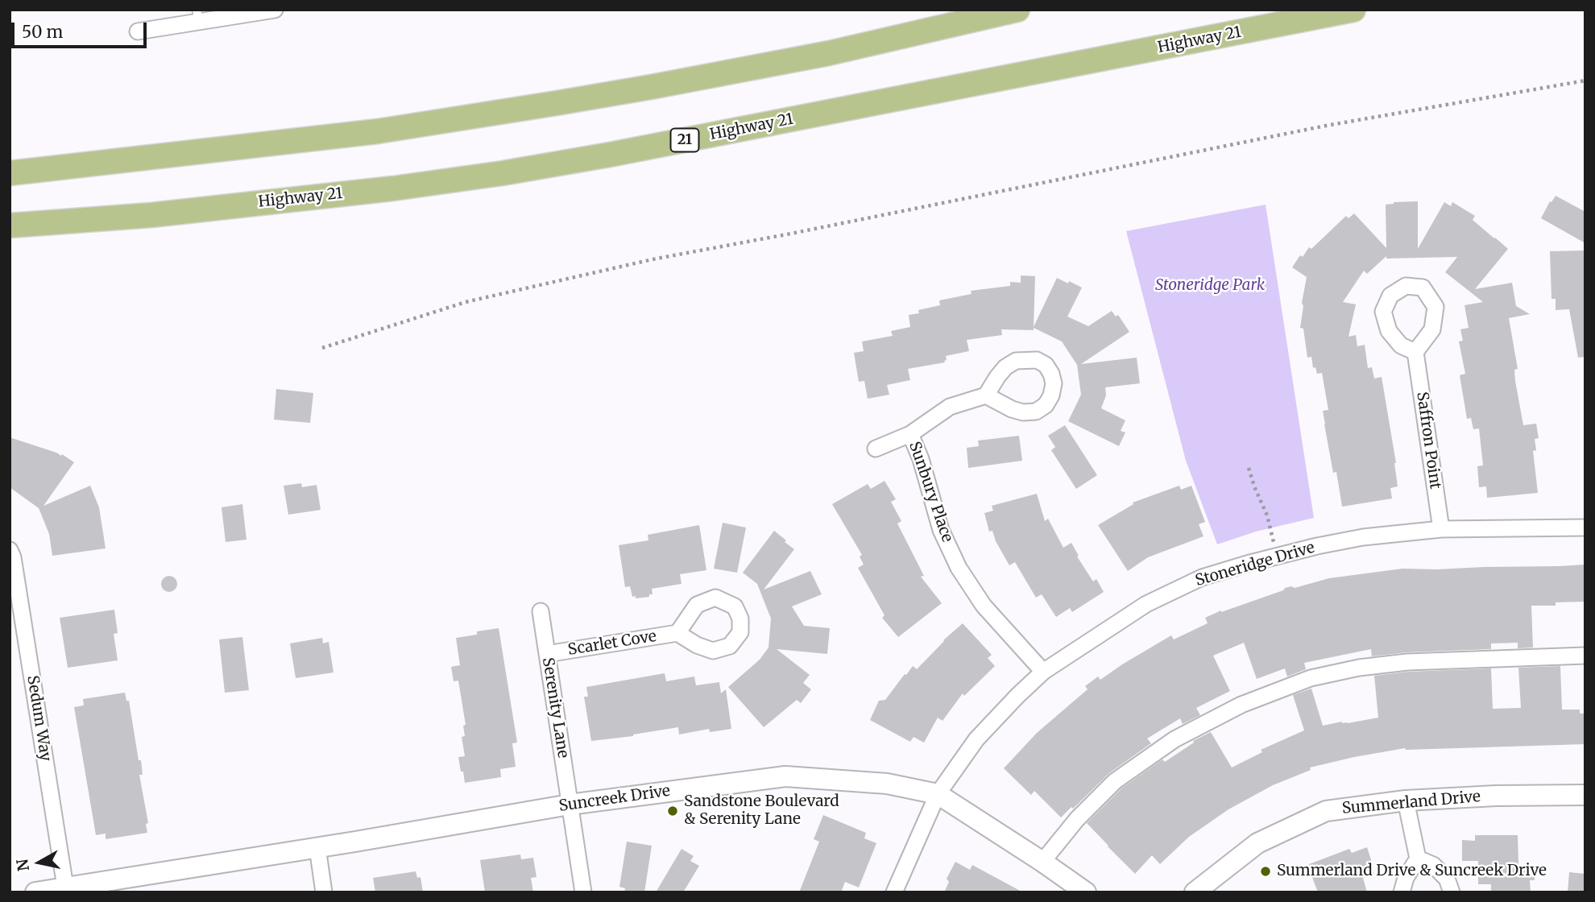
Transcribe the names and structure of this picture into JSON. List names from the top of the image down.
{
  "streets": {
    "main road": ["Highway 21", "21"],
    "street": [
      "Saffron Point",
      "Sunbury Place",
      "Stoneridge Drive",
      "Scarlet Cove",
      "Serenity Lane",
      "Sedum Way",
      "Suncreek Drive",
      "Summerland Drive"
    ]
  },
  "crossings": [
    ["Saffron Point", "Stoneridge Drive"],
    ["Sunbury Place", "Stoneridge Drive"],
    ["Stoneridge Drive", "Suncreek Drive"],
    ["Scarlet Cove", "Serenity Lane"],
    ["Serenity Lane", "Suncreek Drive"],
    ["Sedum Way", "Suncreek Drive"]
  ],
  "parks": ["Stoneridge Park"],
  "places": ["Sandstone Boulevard & Serenity Lane", "Summerland Drive & Suncreek Drive"],
  "scale_bar": "50 m",
  "north": "left"
}
